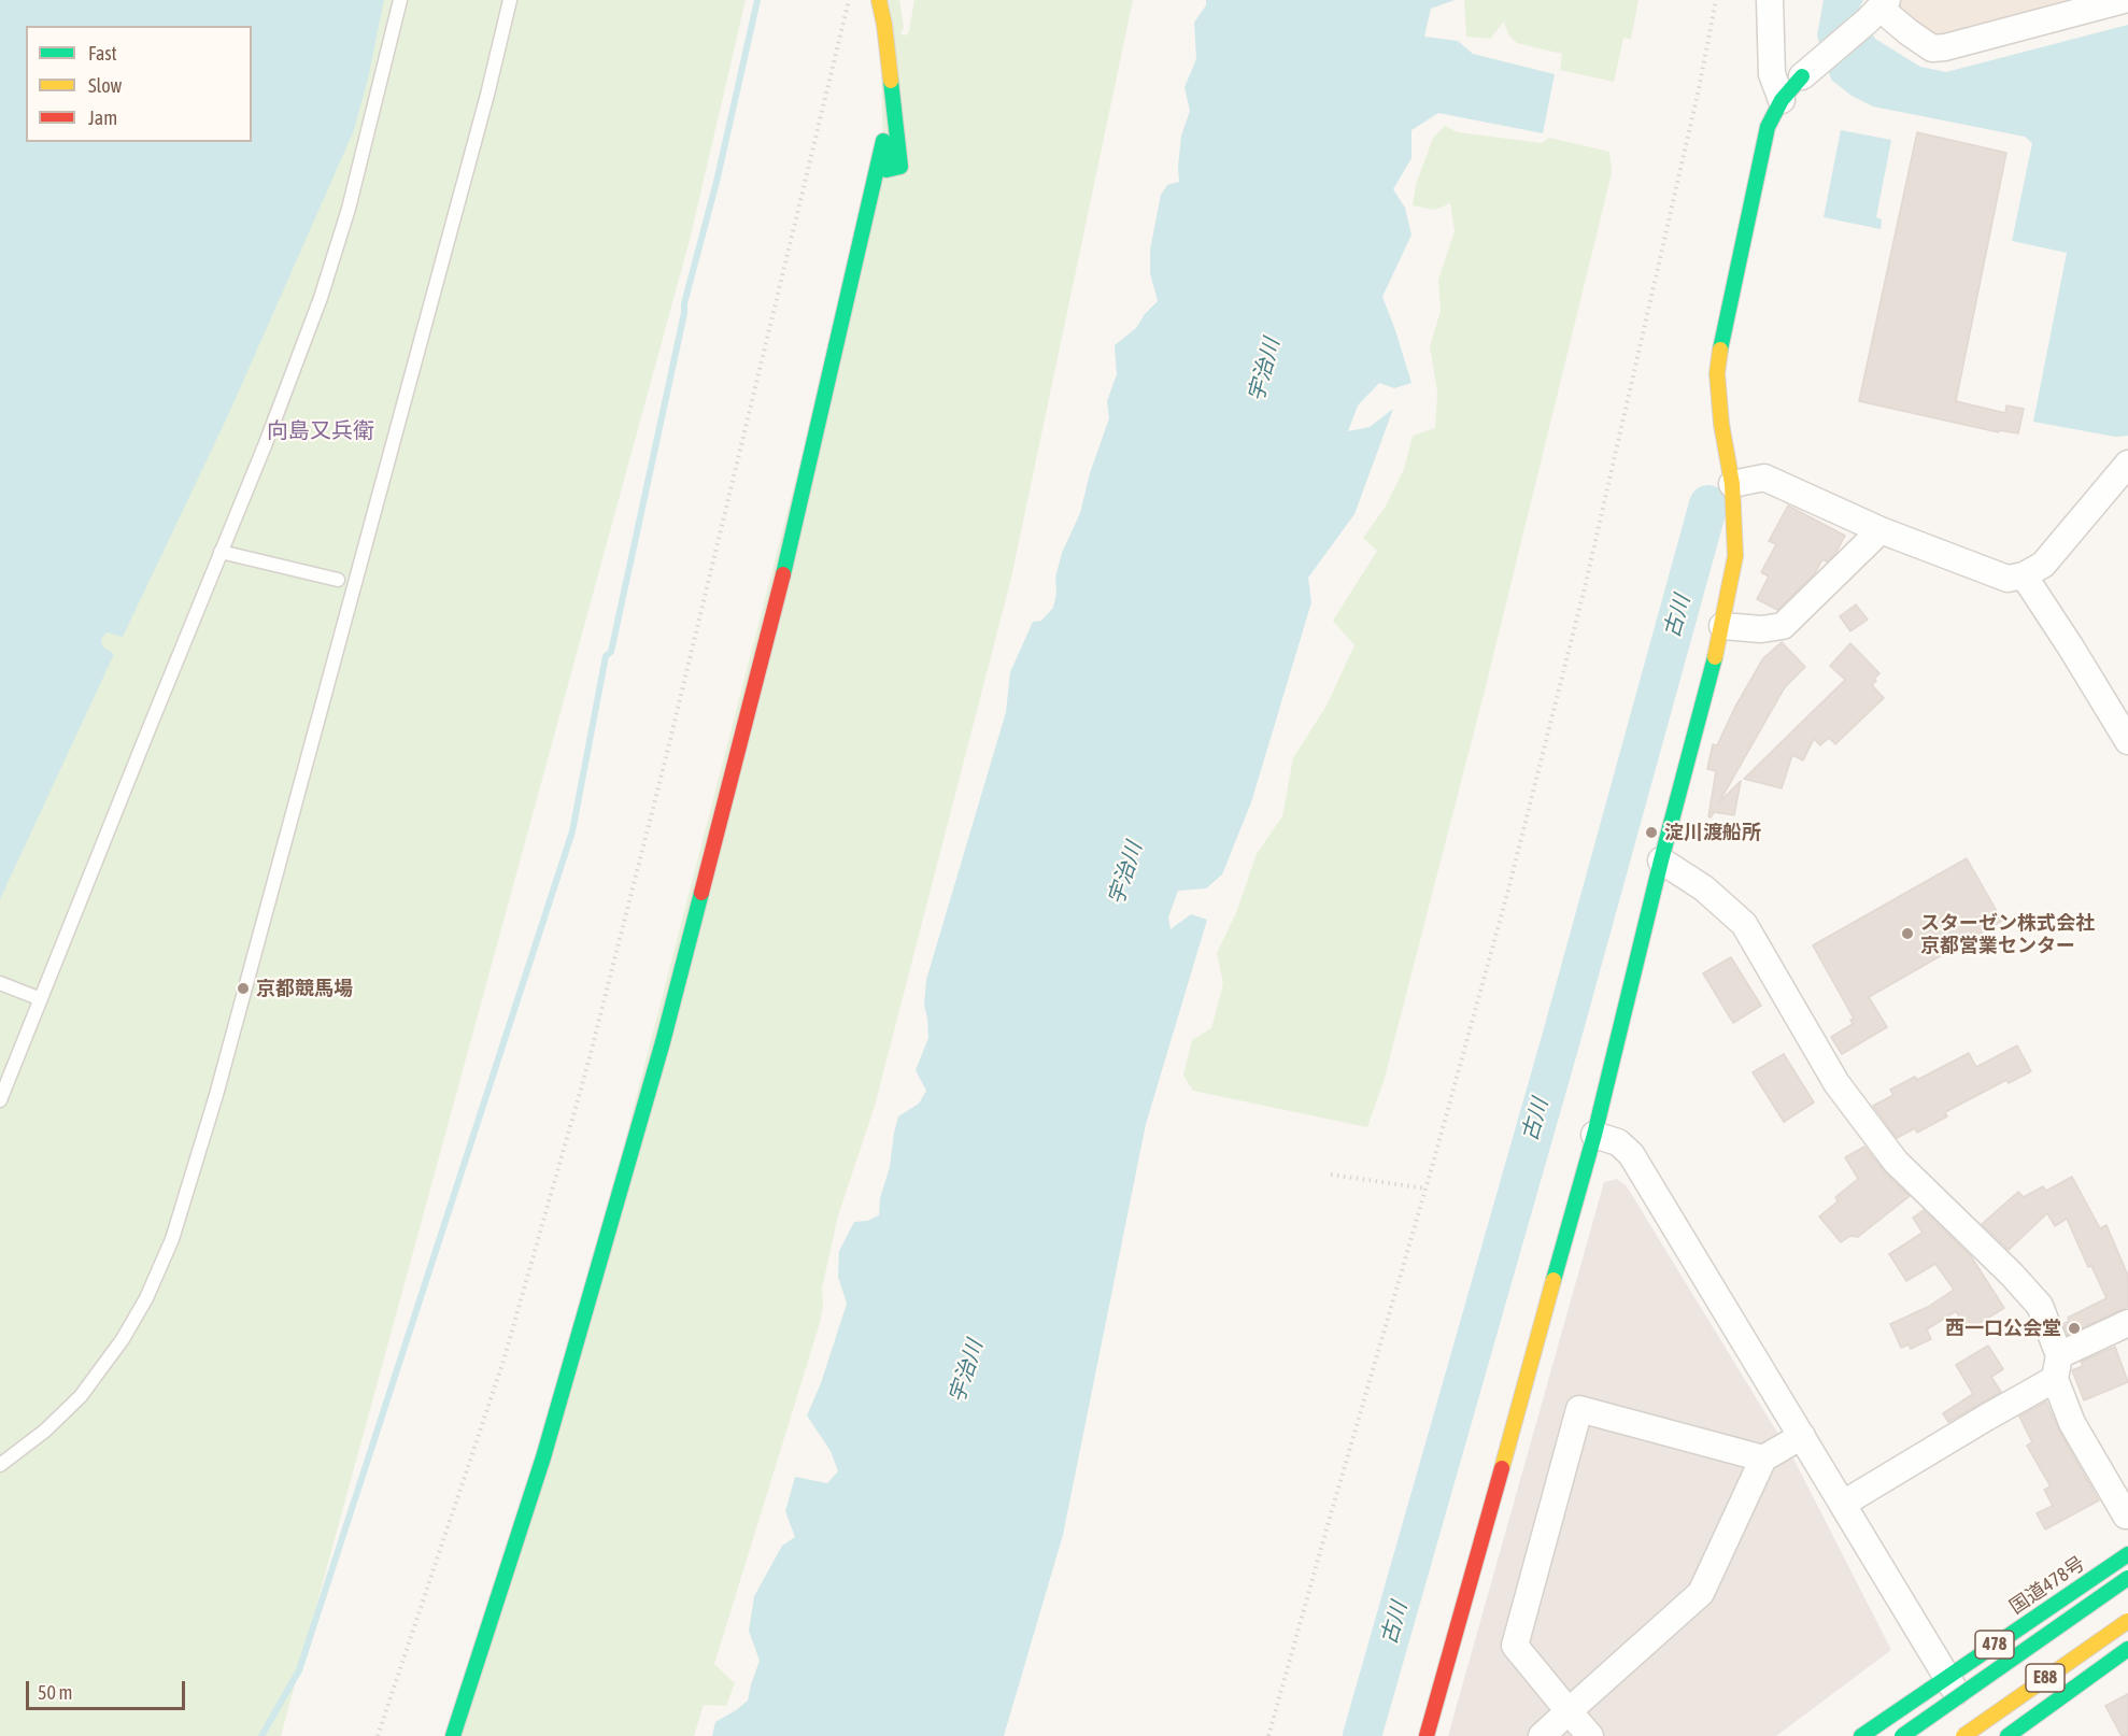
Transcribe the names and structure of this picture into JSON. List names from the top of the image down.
{
  "streets": {
    "main road": ["国道478号", "478", "E88"]
  },
  "districts": ["向島又兵衛"],
  "water": ["宇治川", "古川"],
  "places": [
    "淀川渡船所",
    "スターゼン株式会社 京都営業センター",
    "京都競馬場",
    "西一口公会堂"
  ],
  "legend": ["Fast", "Slow", "Jam"],
  "scale_bar": "50 m"
}
